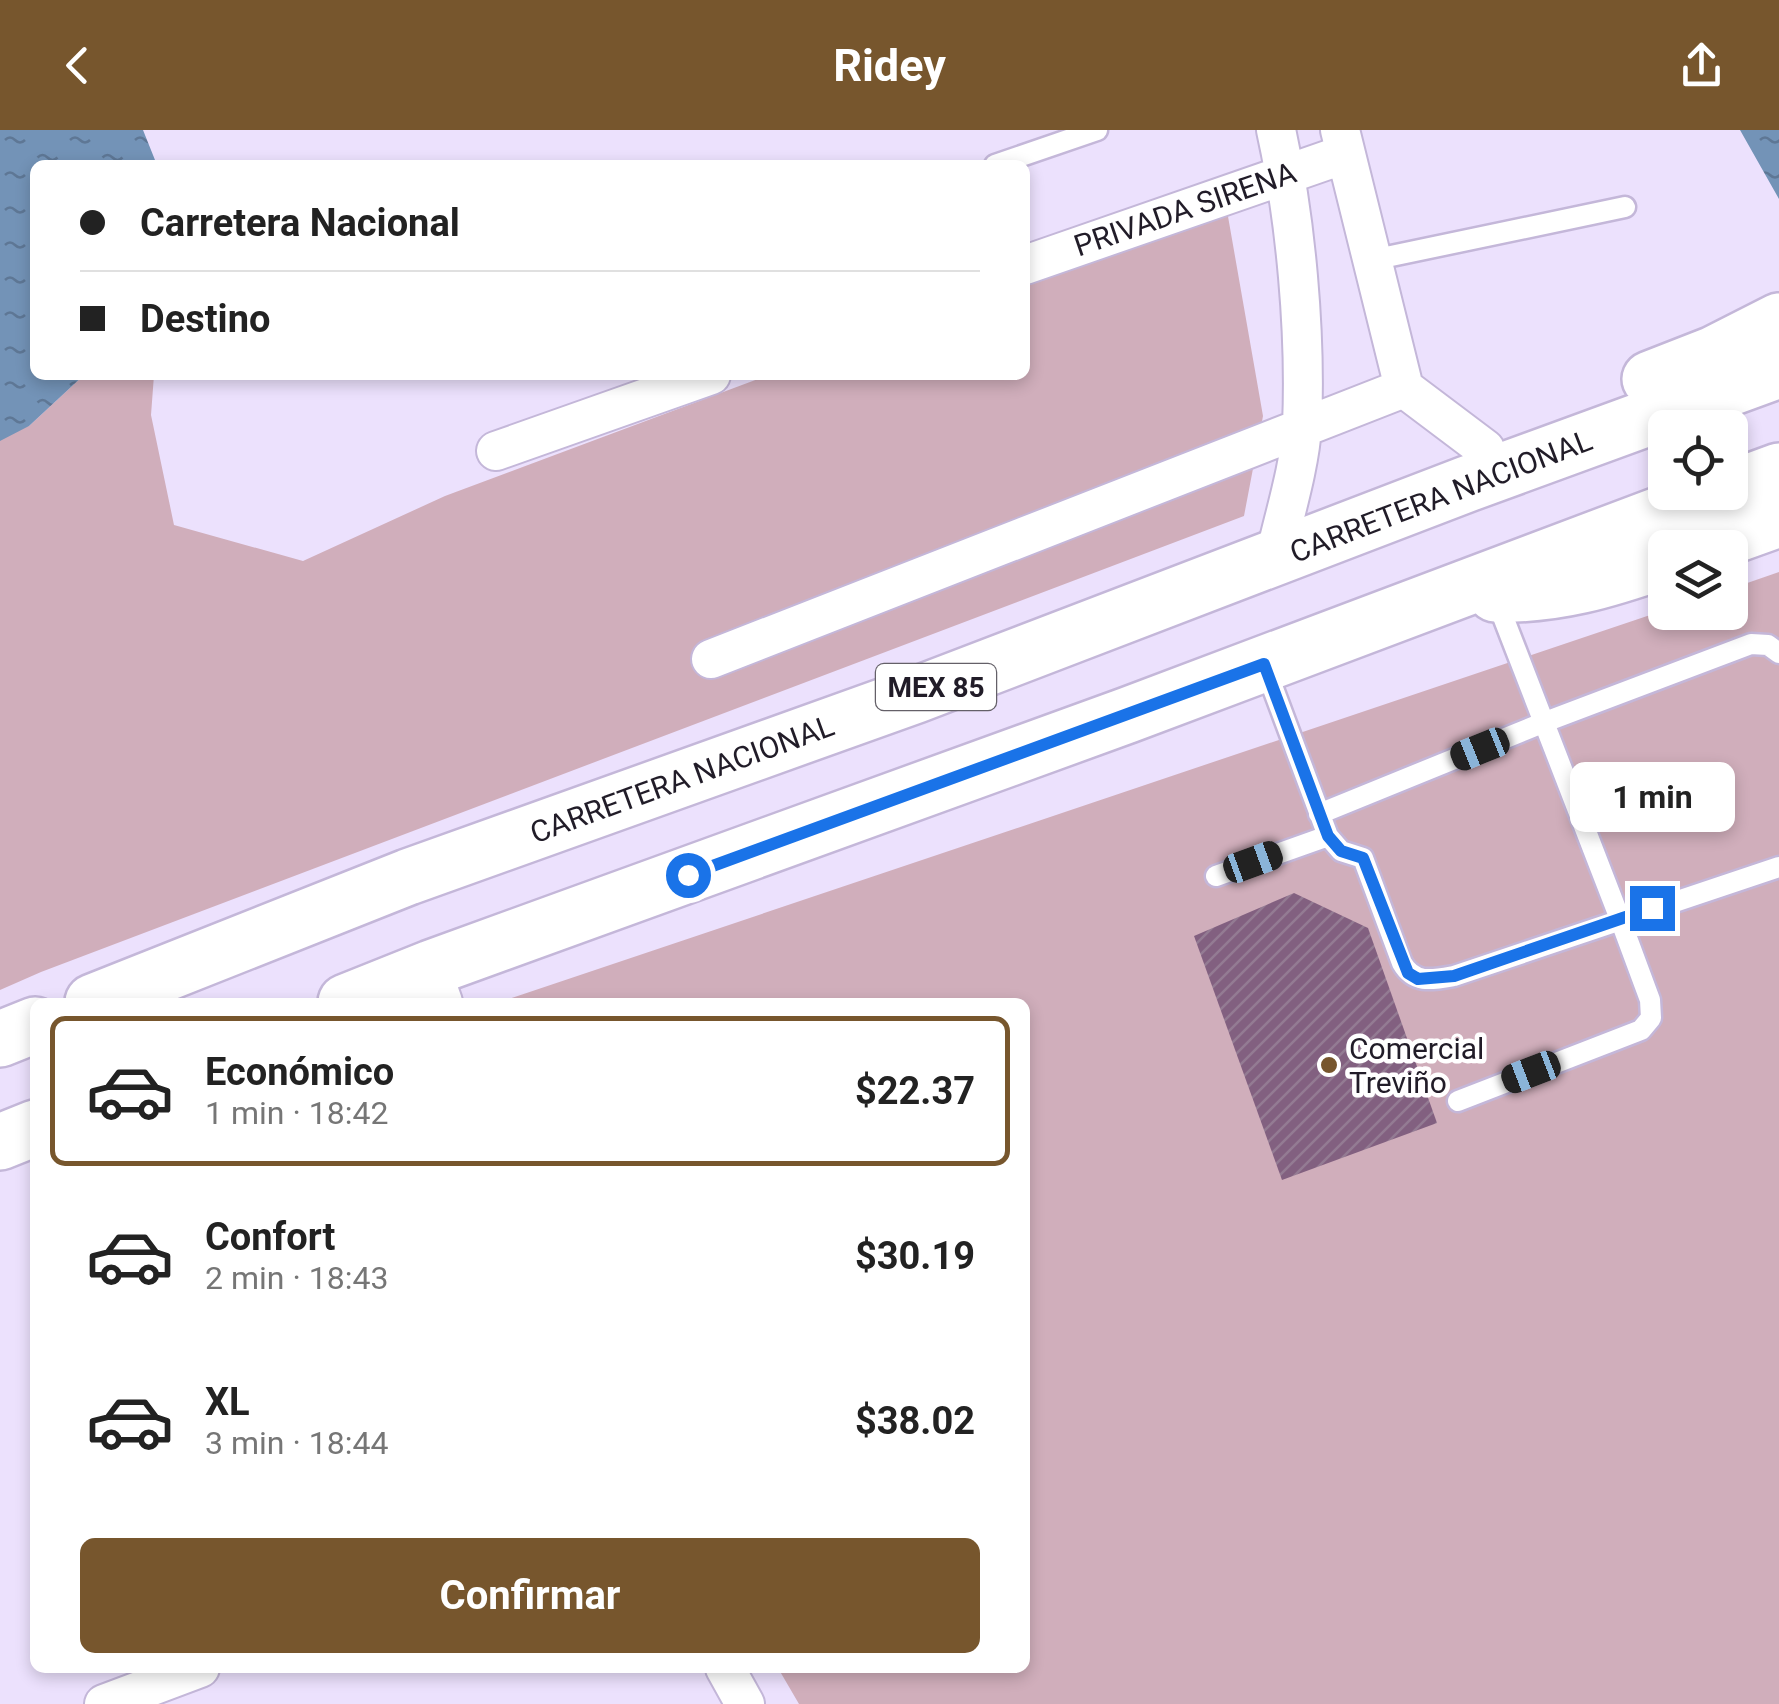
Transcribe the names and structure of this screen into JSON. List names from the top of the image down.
{
  "streets": {
    "highway": ["CARRETERA NACIONAL", "MEX 85"],
    "street": ["PRIVADA SIRENA"]
  },
  "crossings": [
    ["CARRETERA NACIONAL", "MEX 85"]
  ],
  "places": ["Comercial Treviño"],
  "page": {
    "header": "Ridey",
    "banner": ["Carretera Nacional", "Destino"],
    "bubble": "1 min",
    "list": [
      {
        "name": "Económico",
        "note": "1 min · 18:42",
        "value": "$22.37"
      },
      {
        "name": "Confort",
        "note": "2 min · 18:43",
        "value": "$30.19"
      },
      {
        "name": "XL",
        "note": "3 min · 18:44",
        "value": "$38.02"
      }
    ],
    "buttons": "Confirmar"
  }
}
